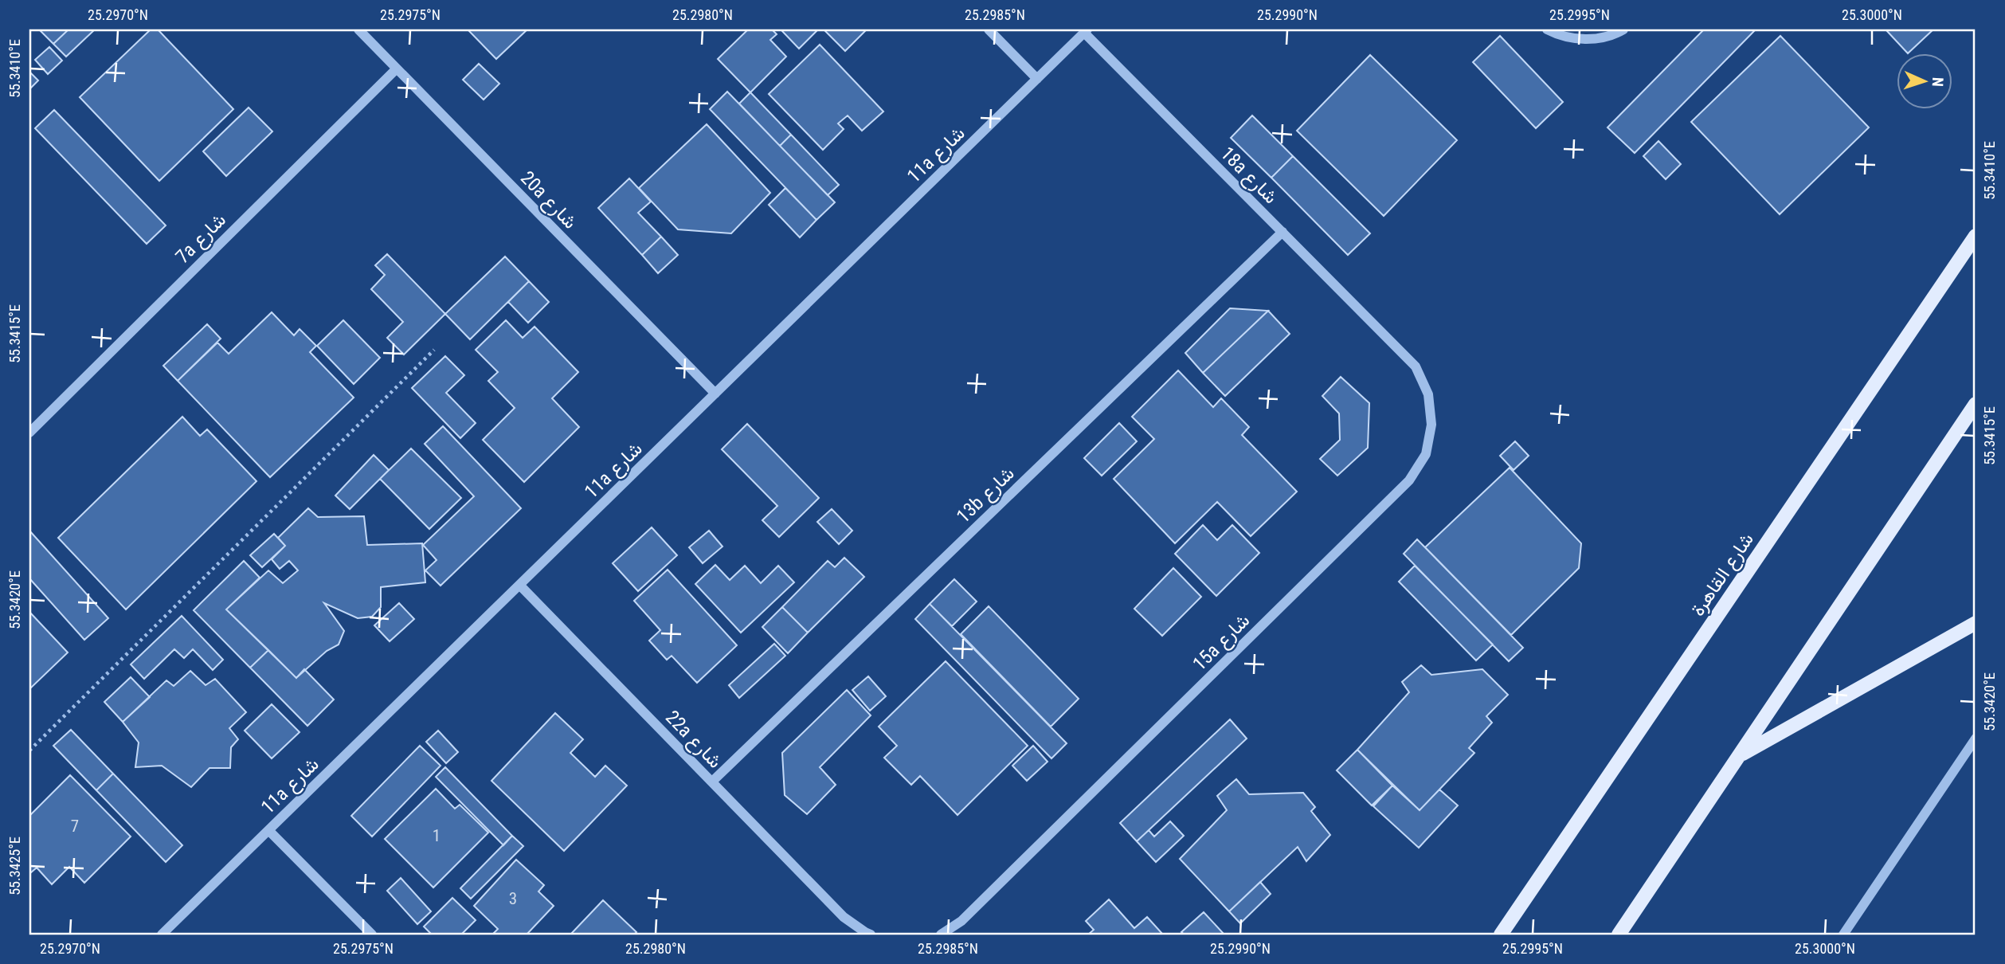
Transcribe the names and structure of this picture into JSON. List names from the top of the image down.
{
  "streets": {
    "main road": ["شارع القاهرة"],
    "street": [
      "11a شارع",
      "18a شارع",
      "20a شارع",
      "7a شارع",
      "13b شارع",
      "15a شارع",
      "22a شارع"
    ]
  },
  "crossings": [
    ["11a شارع", "18a شارع"],
    ["11a شارع", "20a شارع"],
    ["11a شارع", "22a شارع"],
    ["18a شارع", "13b شارع"],
    ["18a شارع", "15a شارع"],
    ["20a شارع", "7a شارع"],
    ["13b شارع", "22a شارع"]
  ],
  "house_numbers": ["7", "1", "3"],
  "north": "right",
  "coordinates": [
    "25.2970°N",
    "25.2975°N",
    "25.2980°N",
    "25.2985°N",
    "25.2990°N",
    "25.2995°N",
    "25.3000°N",
    "55.3410°E",
    "55.3415°E",
    "55.3420°E",
    "55.3425°E"
  ]
}
